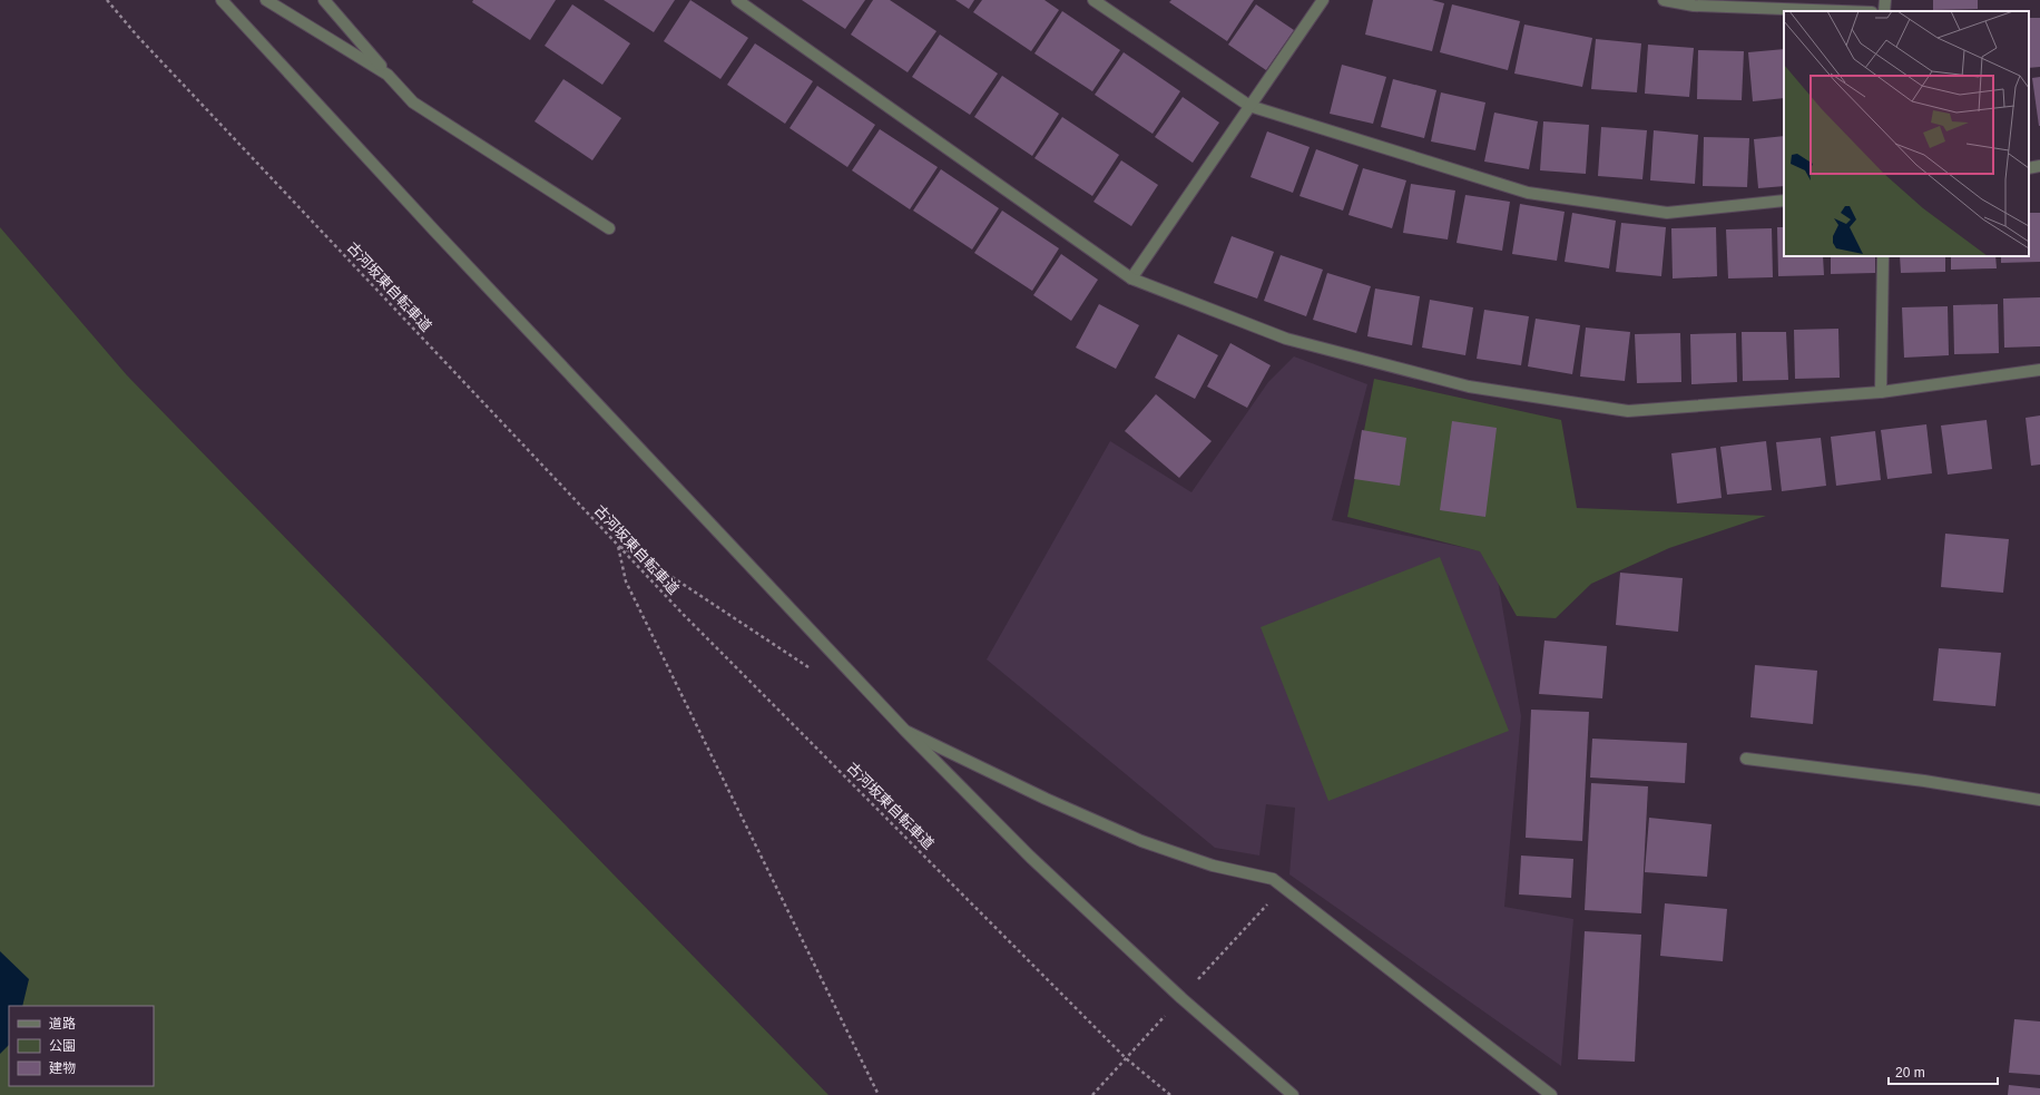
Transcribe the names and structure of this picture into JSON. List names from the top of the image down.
{
  "streets": {
    "path": ["古河坂東自転車道"]
  },
  "legend": ["道路", "公園", "建物"],
  "scale_bar": "20 m"
}
